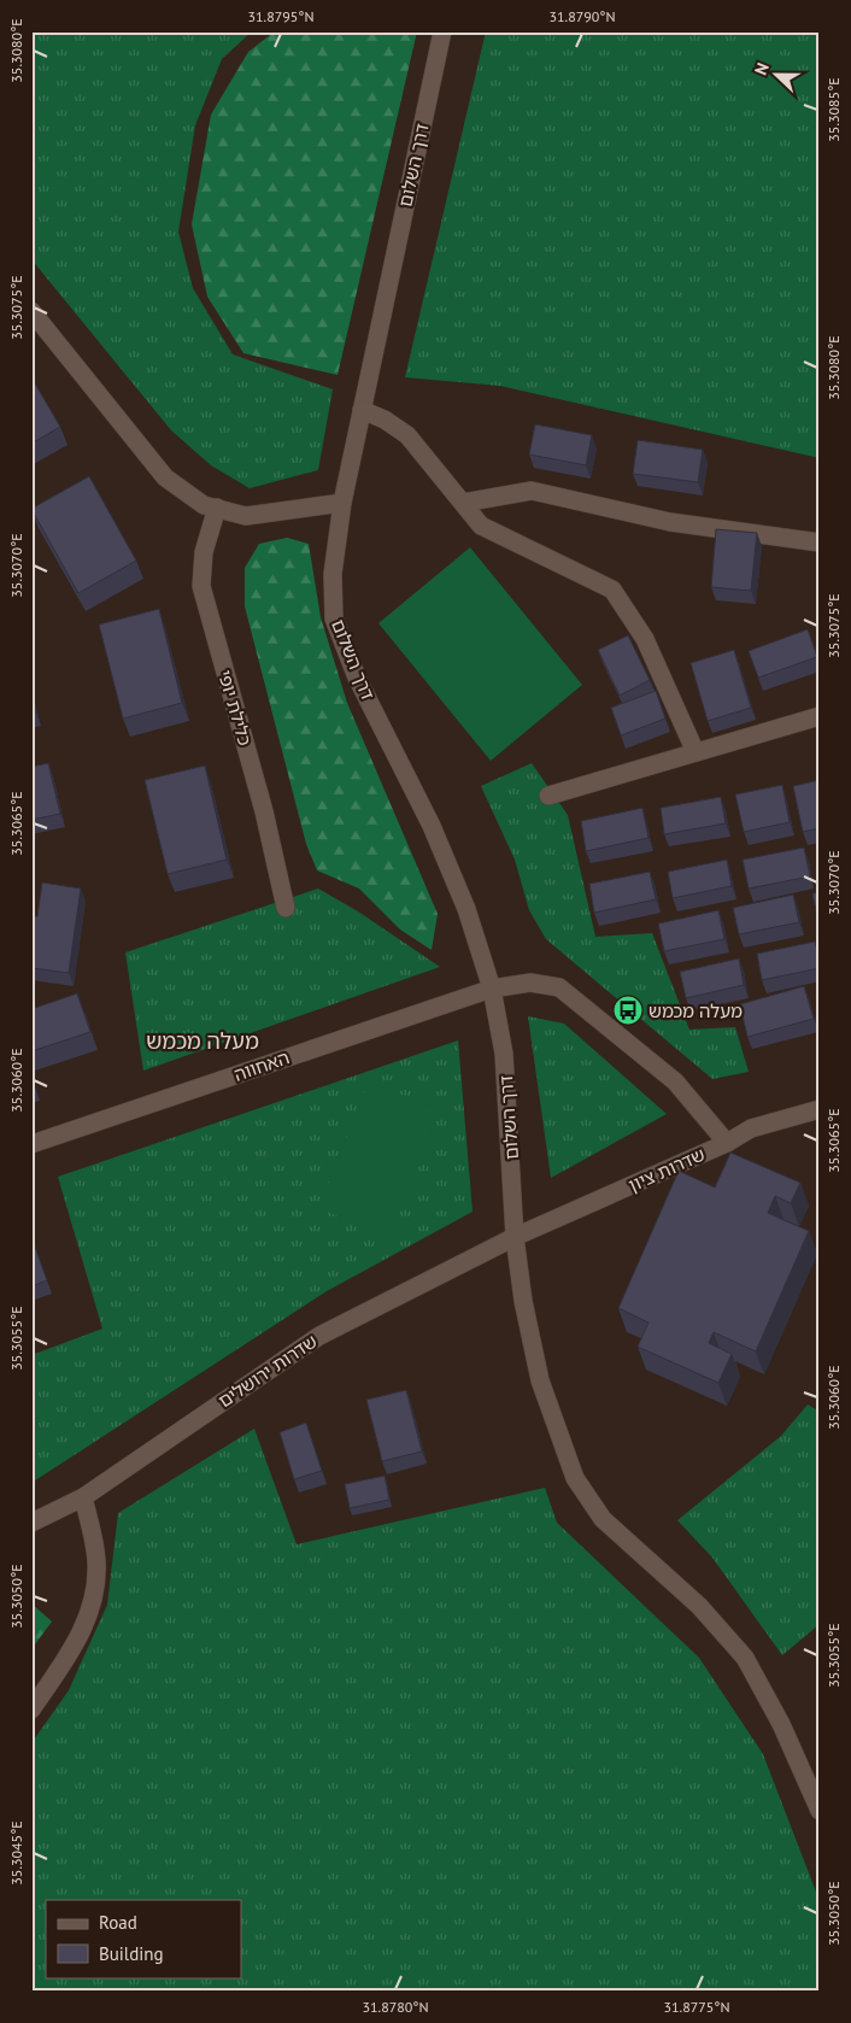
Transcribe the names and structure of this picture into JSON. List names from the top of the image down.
{
  "streets": {
    "street": [
      "דרך השלום",
      "כלילת יופי",
      "האחווה",
      "שדרות ציון",
      "שדרות ירושלים"
    ]
  },
  "crossings": [
    ["דרך השלום", "האחווה"],
    ["דרך השלום", "שדרות ציון"],
    ["דרך השלום", "שדרות ירושלים"],
    ["האחווה", "שדרות ציון"],
    ["שדרות ציון", "שדרות ירושלים"]
  ],
  "districts": ["מעלה מכמש"],
  "places": {
    "bus stop": ["מעלה מכמש"]
  },
  "legend": ["Road", "Building"],
  "north": "left",
  "coordinates": [
    "31.8795°N",
    "31.8790°N",
    "35.3080°E",
    "35.3085°E",
    "35.3075°E",
    "35.3070°E",
    "35.3065°E",
    "35.3060°E",
    "35.3055°E",
    "35.3050°E",
    "35.3045°E",
    "31.8780°N",
    "31.8775°N"
  ]
}
